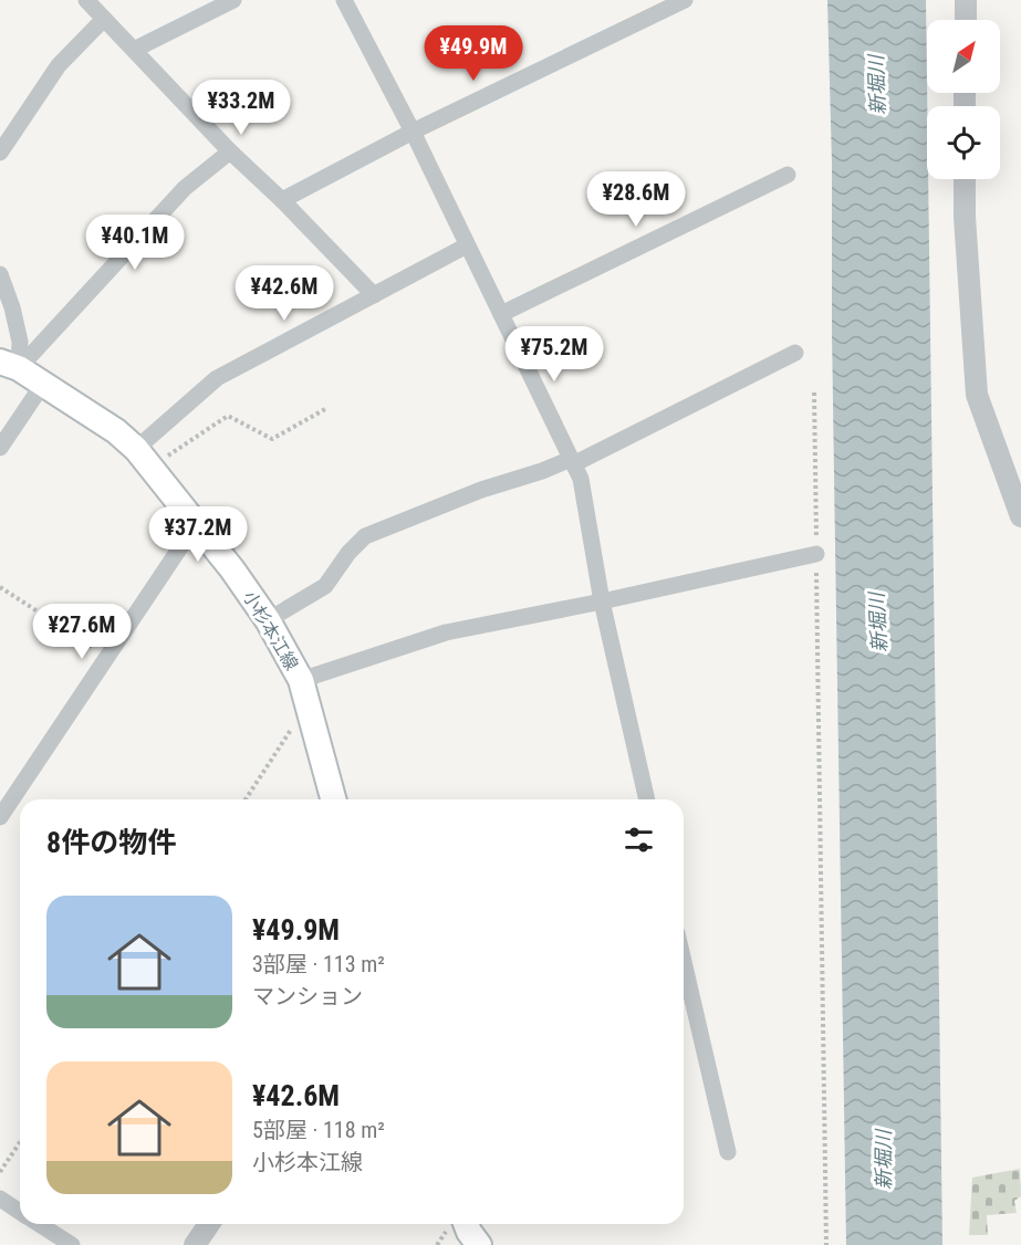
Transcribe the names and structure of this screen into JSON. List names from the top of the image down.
{
  "streets": {
    "main road": ["小杉本江線"]
  },
  "water": ["新堀川"],
  "north": "top right",
  "page": {
    "price": [
      "¥49.9M",
      "¥33.2M",
      "¥28.6M",
      "¥40.1M",
      "¥42.6M",
      "¥75.2M",
      "¥37.2M",
      "¥27.6M"
    ],
    "heading": "8件の物件",
    "list": [
      {
        "name": "¥49.9M",
        "note": "3部屋 · 113 m² · マンション"
      },
      {
        "name": "¥42.6M",
        "note": "5部屋 · 118 m² · 小杉本江線"
      }
    ]
  }
}
